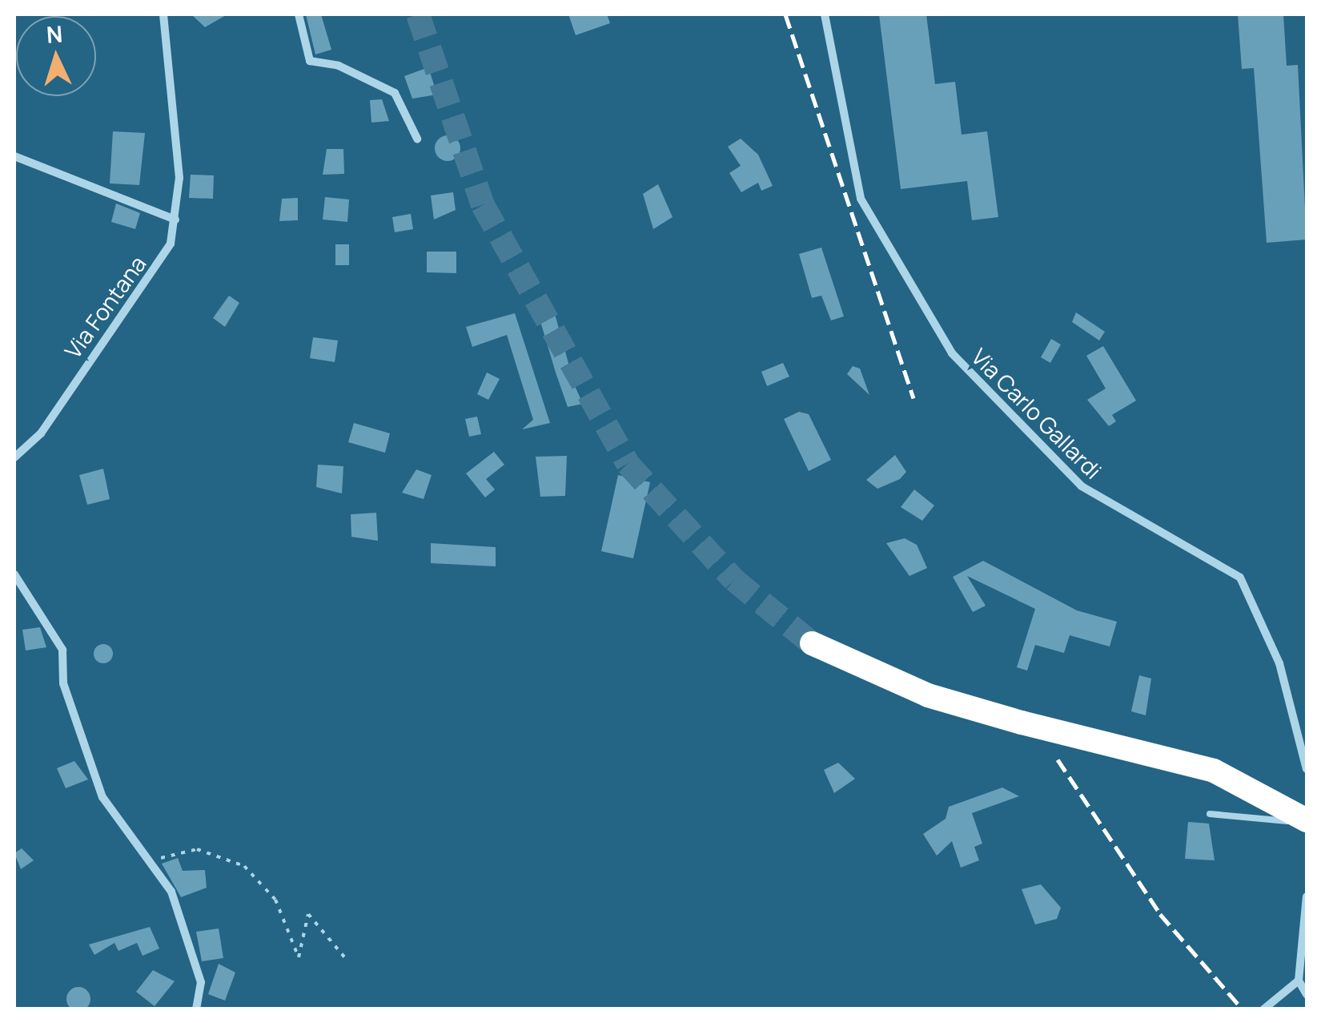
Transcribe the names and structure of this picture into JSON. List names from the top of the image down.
{
  "streets": {
    "street": ["Via Fontana", "Via Carlo Gallardi"]
  },
  "north": "top"
}
